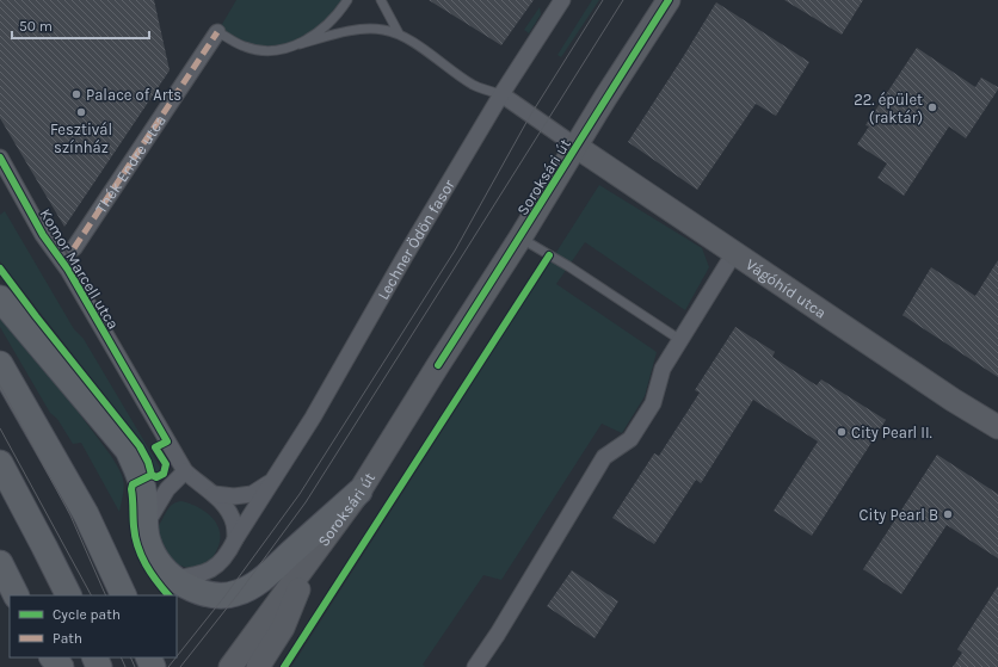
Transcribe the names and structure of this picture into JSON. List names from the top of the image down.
{
  "streets": {
    "main road": ["Soroksári út", "Vágóhíd utca"],
    "street": ["Thék Endre utca", "Lechner Ödön fasor", "Komor Marcell utca"]
  },
  "crossings": [
    ["Soroksári út", "Vágóhíd utca"],
    ["Lechner Ödön fasor", "Komor Marcell utca"]
  ],
  "places": [
    "Palace of Arts",
    "22. épület (raktár)",
    "Fesztivál színház",
    "City Pearl II.",
    "City Pearl B"
  ],
  "legend": ["Cycle path", "Path"],
  "scale_bar": "50 m"
}
